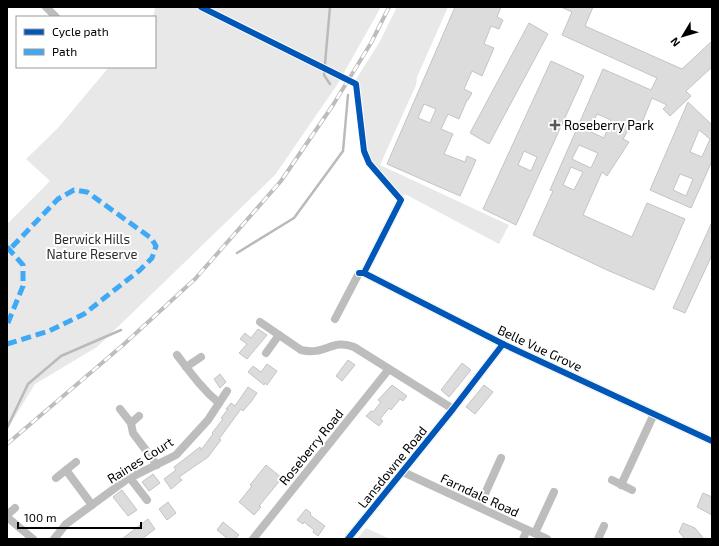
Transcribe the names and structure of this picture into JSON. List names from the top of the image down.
{
  "streets": {
    "street": [
      "Belle Vue Grove",
      "Roseberry Road",
      "Raines Court",
      "Lansdowne Road",
      "Farndale Road"
    ]
  },
  "crossings": [
    ["Belle Vue Grove", "Lansdowne Road"],
    ["Lansdowne Road", "Farndale Road"]
  ],
  "parks": ["Berwick Hills Nature Reserve"],
  "places": {
    "health": ["Roseberry Park"]
  },
  "legend": ["Cycle path", "Path"],
  "scale_bar": "100 m",
  "north": "bottom left"
}
